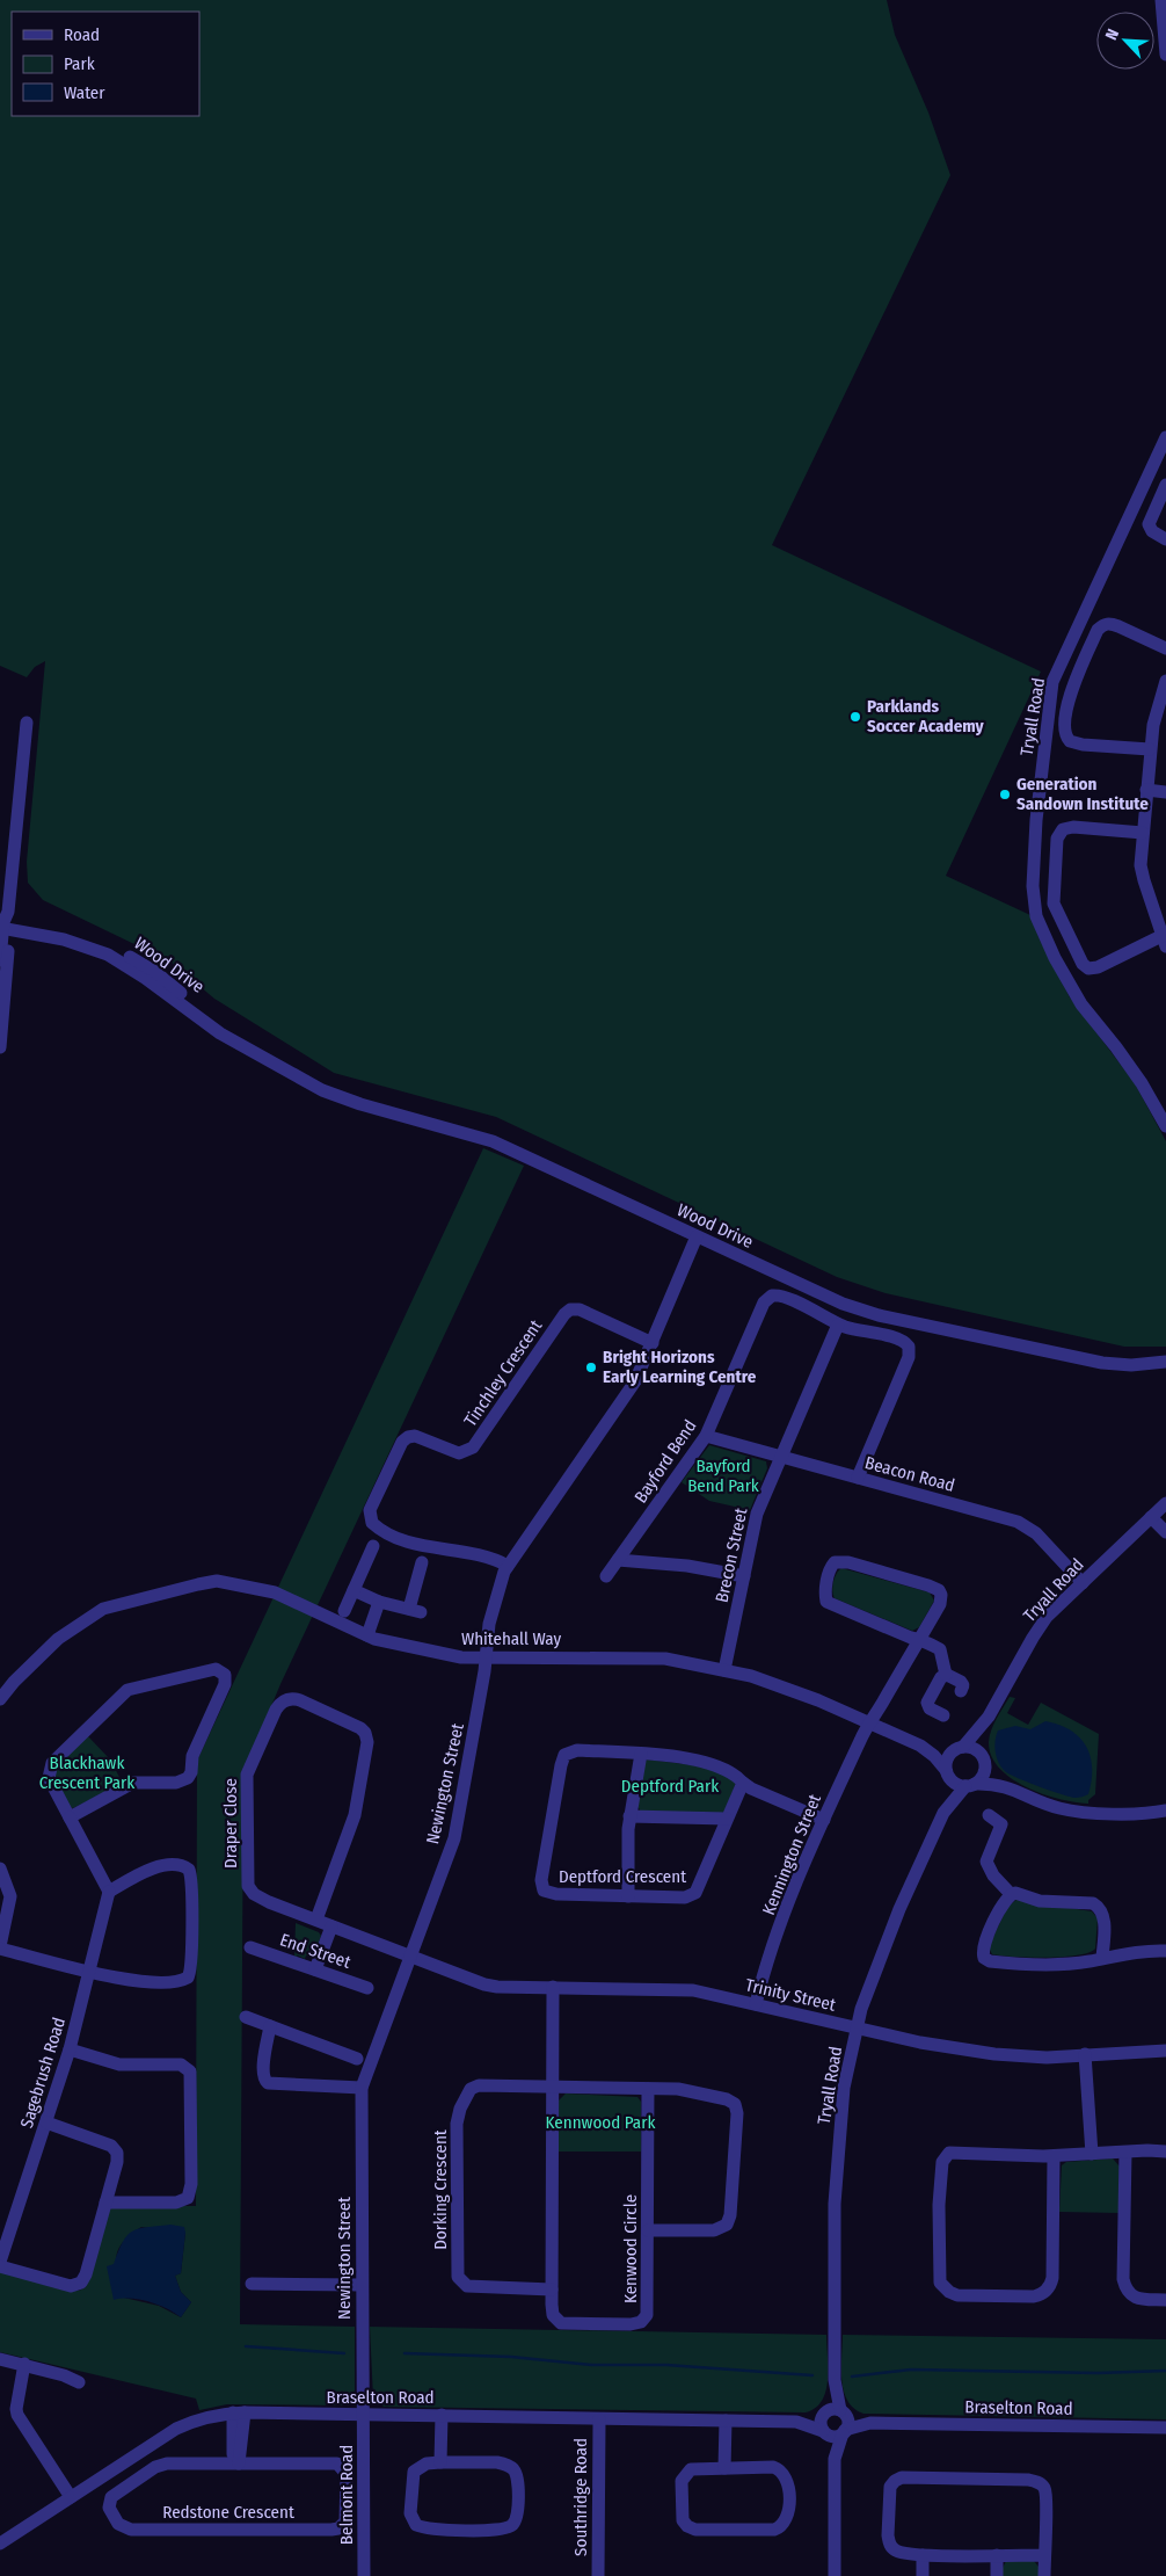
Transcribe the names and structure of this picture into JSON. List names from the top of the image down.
{
  "streets": {
    "street": [
      "Tryall Road",
      "Wood Drive",
      "Tinchley Crescent",
      "Bayford Bend",
      "Beacon Road",
      "Brecon Street",
      "Whitehall Way",
      "Newington Street",
      "Draper Close",
      "Kennington Street",
      "Deptford Crescent",
      "End Street",
      "Trinity Street",
      "Sagebrush Road",
      "Dorking Crescent",
      "Kenwood Circle",
      "Braselton Road",
      "Belmont Road",
      "Southridge Road",
      "Redstone Crescent"
    ]
  },
  "crossings": [
    ["Tryall Road", "Beacon Road"],
    ["Tryall Road", "Whitehall Way"],
    ["Tryall Road", "Trinity Street"],
    ["Tryall Road", "Braselton Road"],
    ["Wood Drive", "Newington Street"],
    ["Tinchley Crescent", "Newington Street"],
    ["Bayford Bend", "Beacon Road"],
    ["Bayford Bend", "Brecon Street"],
    ["Beacon Road", "Brecon Street"],
    ["Brecon Street", "Whitehall Way"],
    ["Whitehall Way", "Newington Street"],
    ["Whitehall Way", "Kennington Street"],
    ["Newington Street", "Draper Close"],
    ["Newington Street", "Trinity Street"],
    ["Newington Street", "Braselton Road"],
    ["Newington Street", "Belmont Road"],
    ["Draper Close", "Trinity Street"],
    ["Kennington Street", "Deptford Crescent"],
    ["Kennington Street", "Trinity Street"],
    ["Trinity Street", "Kenwood Circle"],
    ["Dorking Crescent", "Kenwood Circle"],
    ["Braselton Road", "Belmont Road"],
    ["Braselton Road", "Southridge Road"]
  ],
  "parks": [
    "Bayford Bend Park",
    "Blackhawk Crescent Park",
    "Deptford Park",
    "Kennwood Park"
  ],
  "places": ["Parklands Soccer Academy", "Generation Sandown Institute", "Bright Horizons Early Learning Centre"],
  "legend": ["Road", "Park", "Water"],
  "north": "top left"
}
